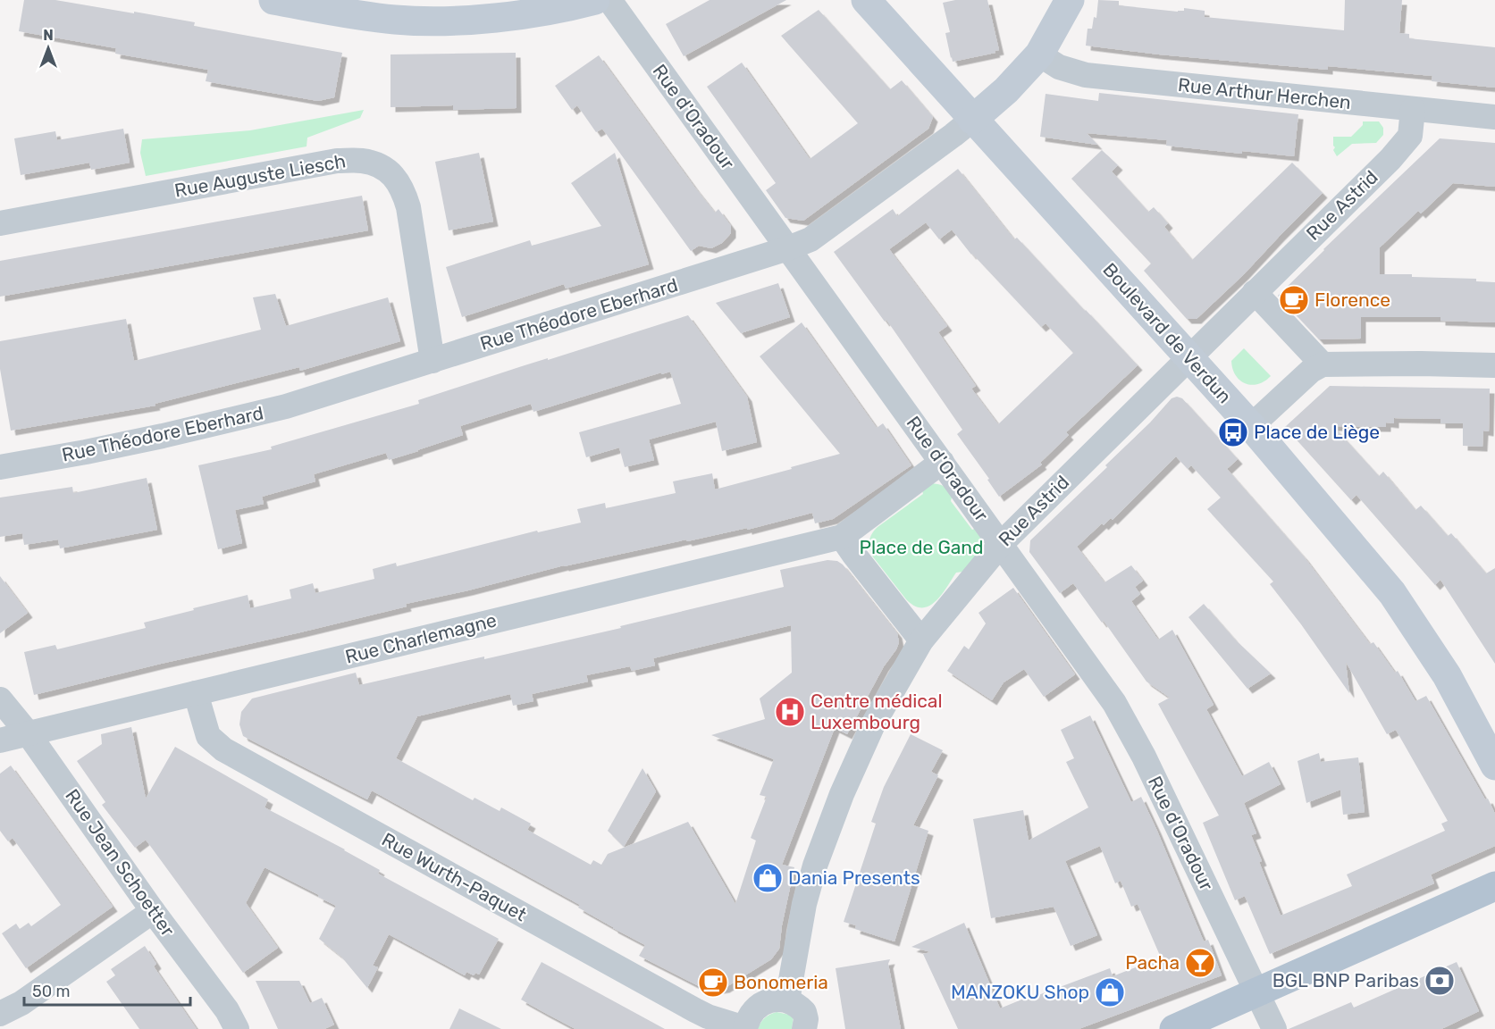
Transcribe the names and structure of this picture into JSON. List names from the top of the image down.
{
  "streets": {
    "street": [
      "Rue Arthur Herchen",
      "Rue d'Oradour",
      "Rue Auguste Liesch",
      "Rue Astrid",
      "Rue Théodore Eberhard",
      "Boulevard de Verdun",
      "Rue Charlemagne",
      "Rue Jean Schoetter",
      "Rue Wurth-Paquet"
    ]
  },
  "crossings": [
    ["Rue Arthur Herchen", "Rue Astrid"],
    ["Rue Arthur Herchen", "Rue Théodore Eberhard"],
    ["Rue d'Oradour", "Rue Astrid"],
    ["Rue d'Oradour", "Rue Théodore Eberhard"],
    ["Rue d'Oradour", "Rue Charlemagne"],
    ["Rue Auguste Liesch", "Rue Théodore Eberhard"],
    ["Rue Astrid", "Boulevard de Verdun"],
    ["Rue Théodore Eberhard", "Boulevard de Verdun"],
    ["Rue Charlemagne", "Rue Jean Schoetter"],
    ["Rue Charlemagne", "Rue Wurth-Paquet"]
  ],
  "parks": ["Place de Gand"],
  "places": {
    "cafe": ["Florence", "Bonomeria"],
    "bus stop": ["Place de Liège"],
    "hospital": ["Centre médical Luxembourg"],
    "shop": ["Dania Presents", "MANZOKU Shop"],
    "bar": ["Pacha"],
    "bank": ["BGL BNP Paribas"]
  },
  "scale_bar": "50 m",
  "north": "top"
}
